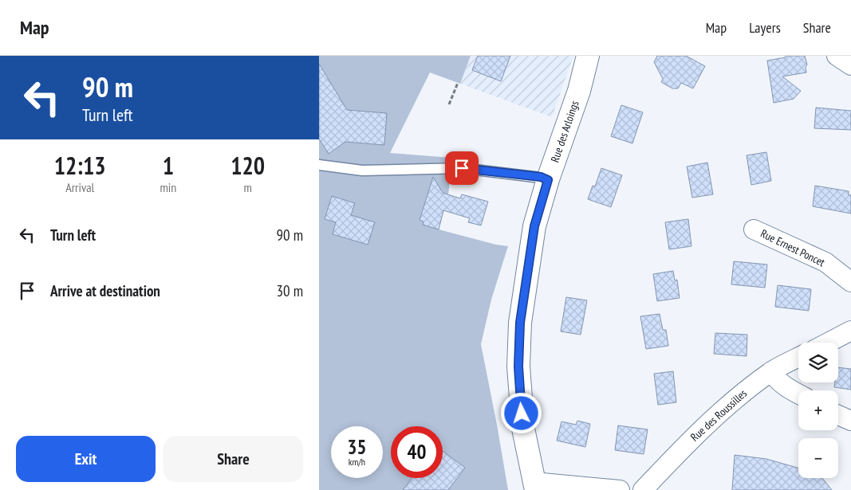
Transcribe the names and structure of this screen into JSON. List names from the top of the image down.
{
  "streets": {
    "street": ["Rue des Arloings", "Rue Ernest Poncet", "Rue des Roussilles"]
  },
  "page": {
    "header": "Map",
    "nav": ["Map", "Layers", "Share"],
    "turn": ["90 m", "Turn left"],
    "eta": [
      "12:13",
      "Arrival",
      "1",
      "min",
      "120",
      "m"
    ],
    "list": [
      {
        "name": "Turn left",
        "value": "90 m"
      },
      {
        "name": "Arrive at destination",
        "value": "30 m"
      }
    ],
    "map_buttons": ["+", "−"],
    "speed": "35 km/h",
    "limit": "40",
    "buttons": ["Exit", "Share"]
  }
}
